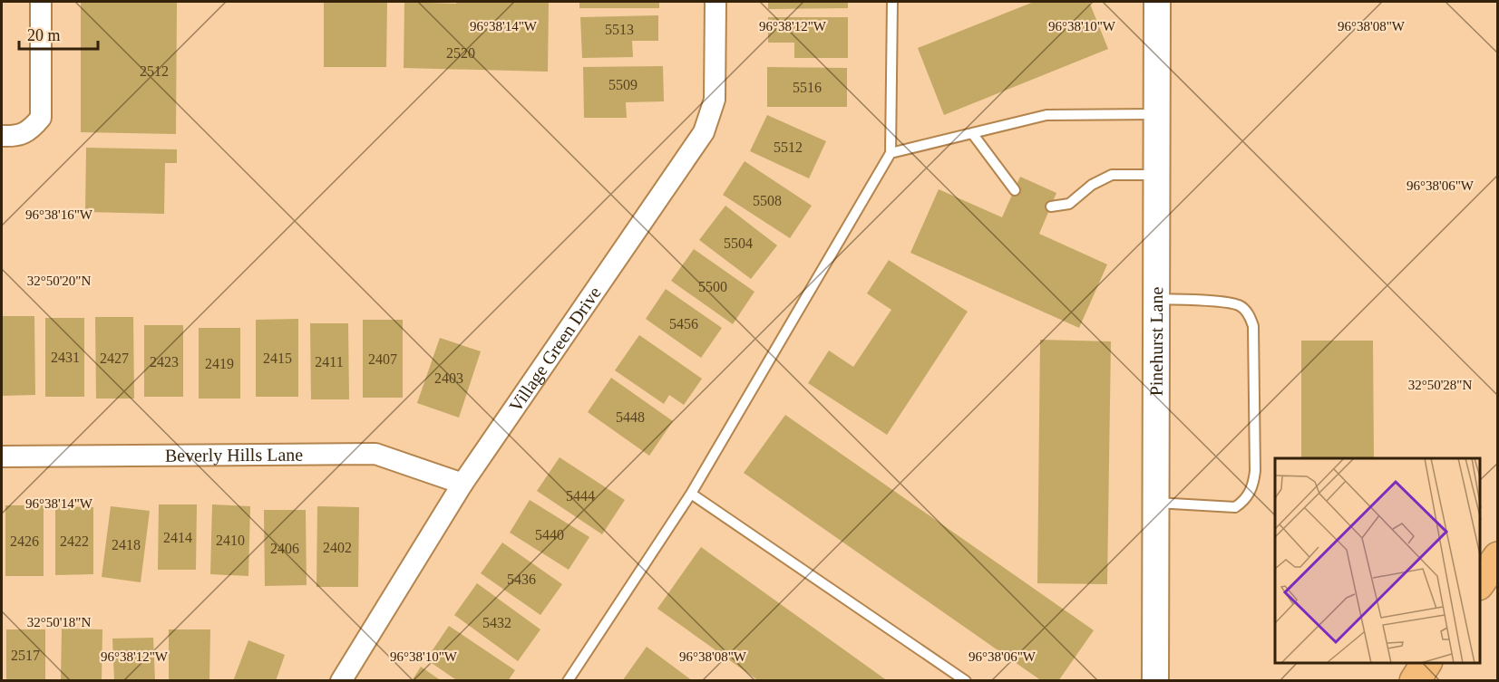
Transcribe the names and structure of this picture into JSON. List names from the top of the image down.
{
  "streets": {
    "street": ["Pinehurst Lane", "Village Green Drive", "Beverly Hills Lane"]
  },
  "crossings": [
    ["Village Green Drive", "Beverly Hills Lane"]
  ],
  "house_numbers": [
    "5513",
    "2520",
    "2512",
    "5509",
    "5516",
    "5512",
    "5508",
    "5504",
    "5500",
    "5456",
    "2431",
    "2427",
    "2415",
    "2407",
    "2423",
    "2411",
    "2419",
    "2403",
    "5448",
    "5444",
    "5440",
    "2414",
    "2410",
    "2426",
    "2422",
    "2418",
    "2402",
    "2406",
    "5436",
    "5432",
    "2517"
  ],
  "scale_bar": "20 m",
  "coordinates": [
    "96°38'14\"W",
    "96°38'12\"W",
    "96°38'10\"W",
    "96°38'08\"W",
    "96°38'06\"W",
    "96°38'16\"W",
    "32°50'20\"N",
    "32°50'28\"N",
    "32°50'18\"N"
  ]
}
